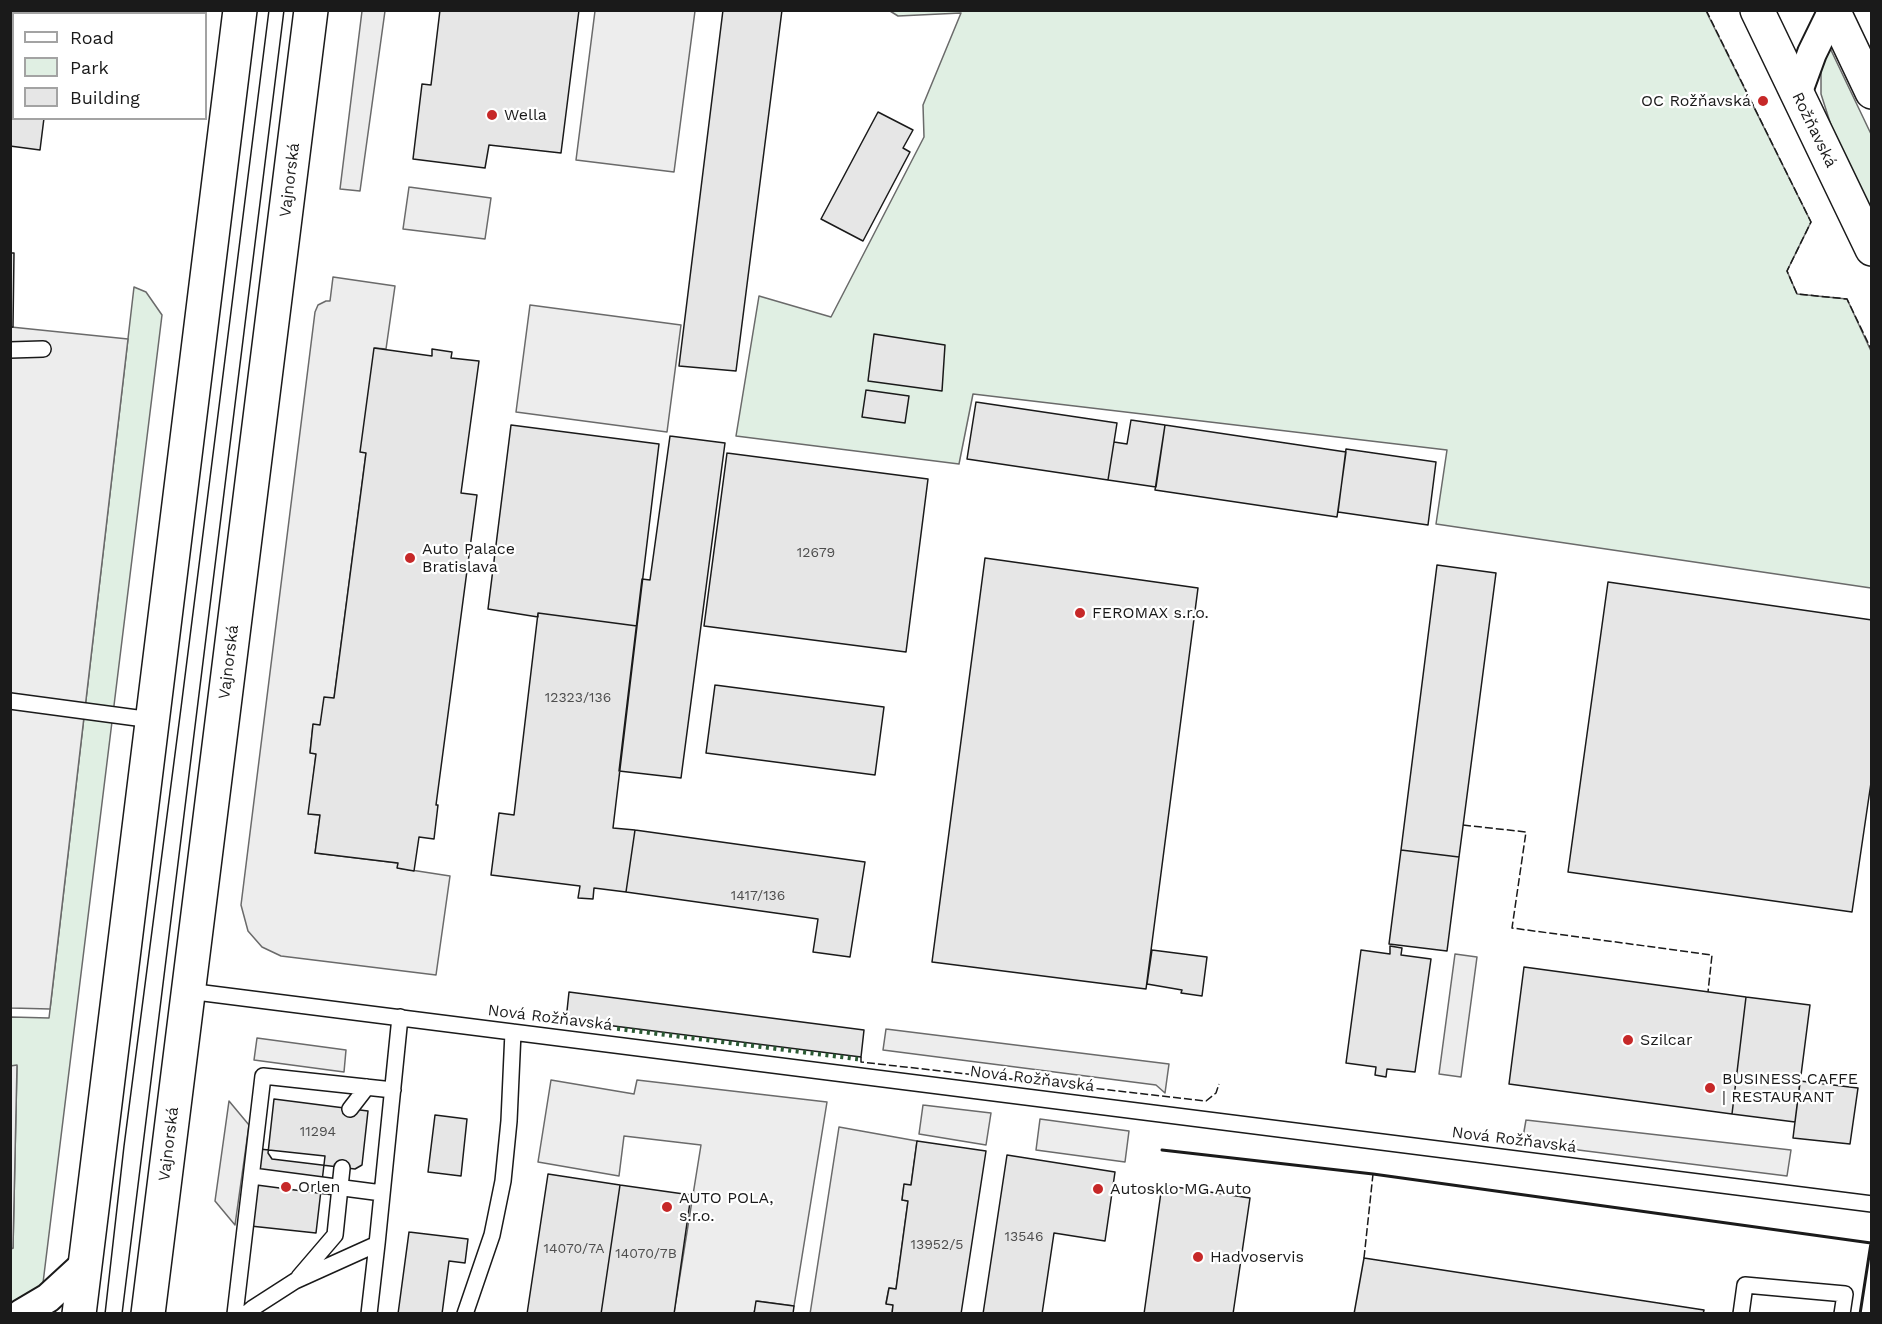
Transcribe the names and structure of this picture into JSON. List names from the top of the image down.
{
  "streets": {
    "main road": ["Rožňavská", "Vajnorská"],
    "lane": ["Nová Rožňavská"]
  },
  "crossings": [
    ["Vajnorská", "Nová Rožňavská"]
  ],
  "places": [
    "OC Rožňavská",
    "Wella",
    "Auto Palace Bratislava",
    "FEROMAX s.r.o.",
    "Szilcar",
    "BUSINESS CAFFE | RESTAURANT",
    "Orlen",
    "Autosklo MG Auto",
    "AUTO POLA, s.r.o.",
    "Hadvoservis"
  ],
  "house_numbers": [
    "12679",
    "12323/136",
    "1417/136",
    "11294",
    "13546",
    "13952/5",
    "14070/7A",
    "14070/7B"
  ],
  "legend": ["Road", "Park", "Building"]
}
